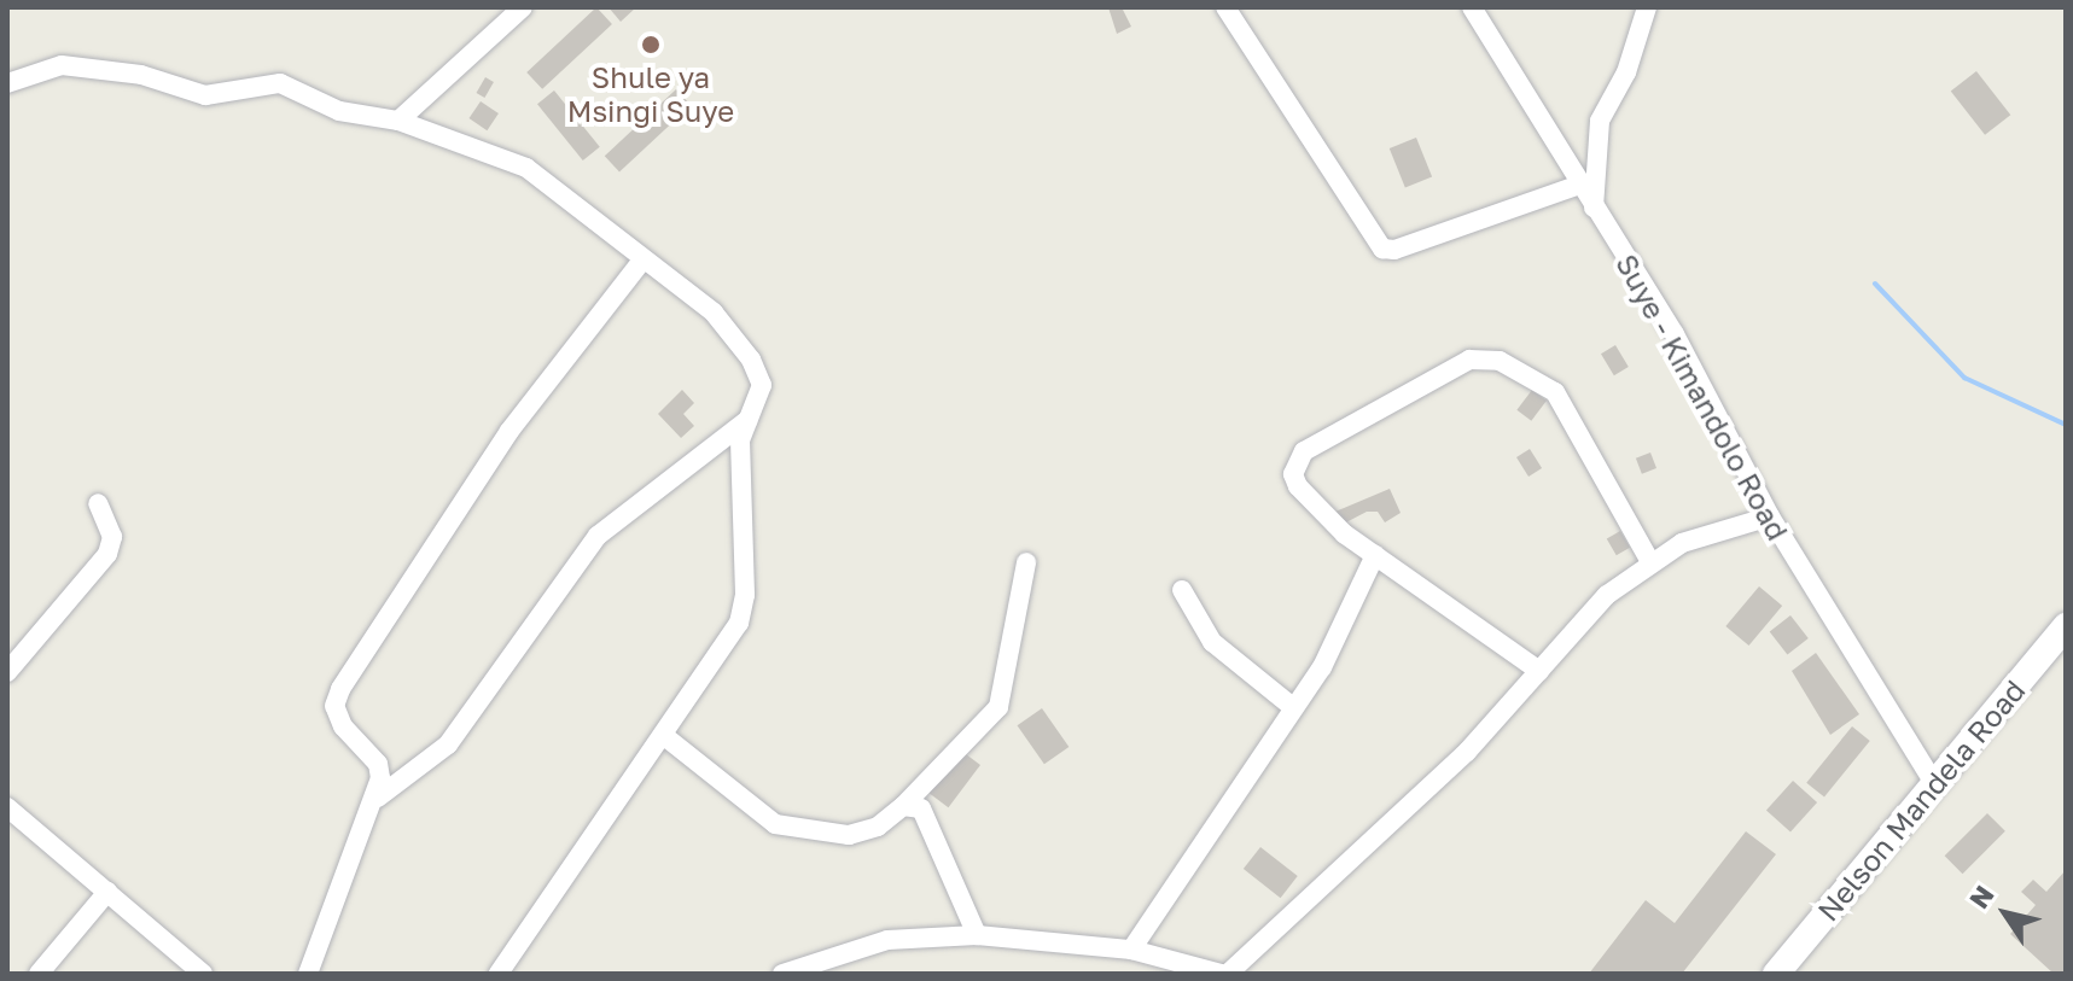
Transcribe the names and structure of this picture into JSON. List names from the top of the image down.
{
  "streets": {
    "main road": ["Nelson Mandela Road"],
    "street": ["Suye - Kimandolo Road"]
  },
  "crossings": [
    ["Suye - Kimandolo Road", "Nelson Mandela Road"]
  ],
  "places": ["Shule ya Msingi Suye"],
  "north": "top left"
}
